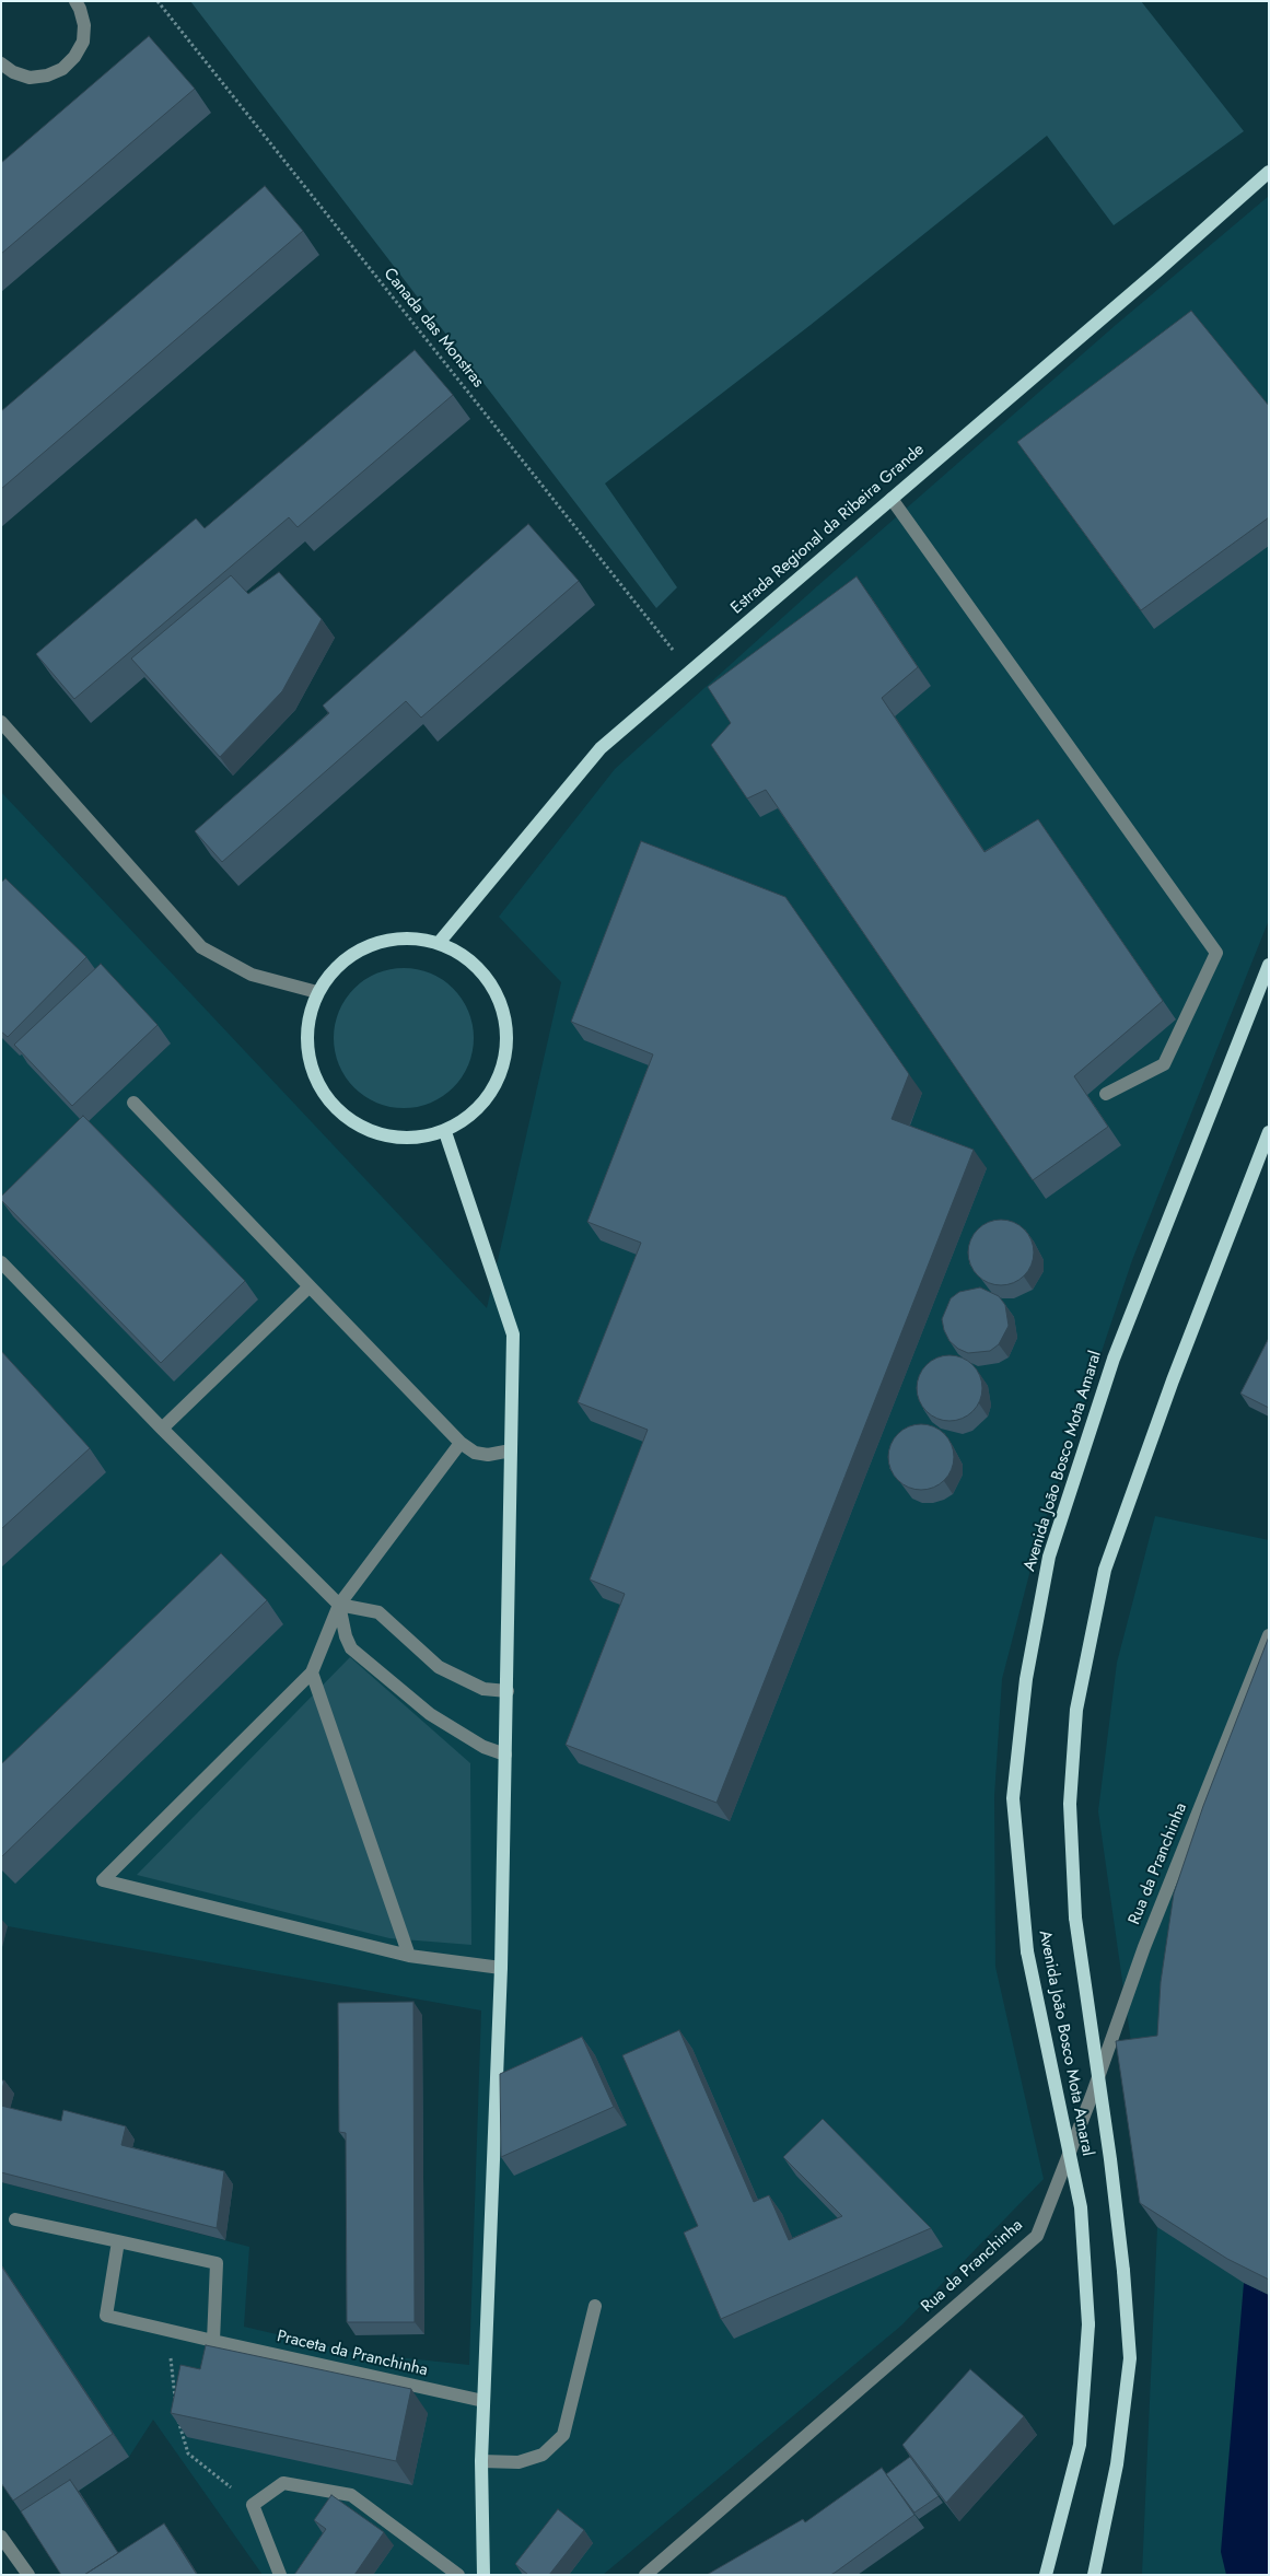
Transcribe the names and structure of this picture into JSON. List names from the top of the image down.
{
  "streets": {
    "main road": ["Estrada Regional da Ribeira Grande", "Avenida João Bosco Mota Amaral"],
    "street": ["Rua da Pranchinha", "Praceta da Pranchinha"],
    "path": ["Canada das Monstras"]
  },
  "crossings": [
    ["Canada das Monstras", "Estrada Regional da Ribeira Grande"]
  ]
}
